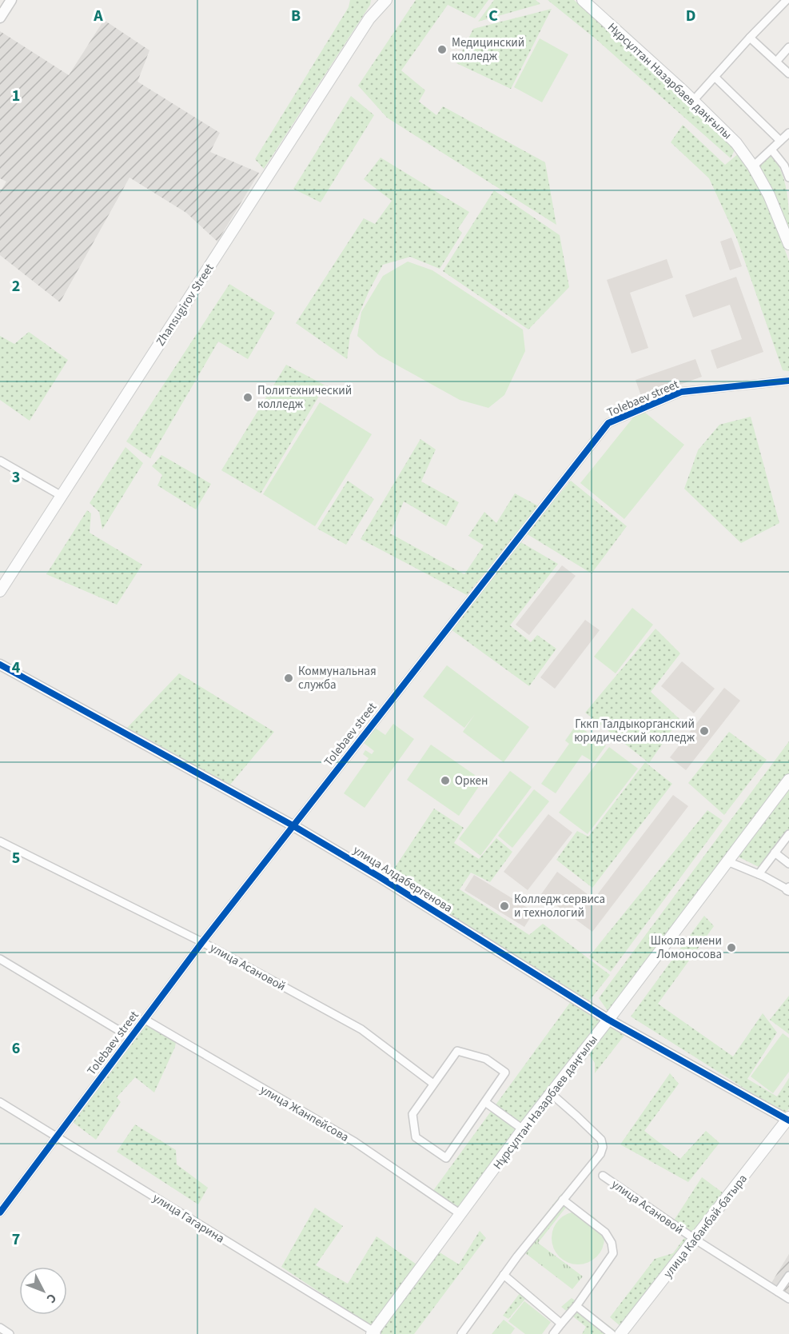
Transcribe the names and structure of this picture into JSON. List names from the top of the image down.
{
  "streets": {
    "main road": ["Нұрсұлтан Назарбаев даңғылы", "Zhansugirov Street", "улица Кабанбай-батыра"],
    "street": [
      "Tolebaev street",
      "улица Алдабергенова",
      "улица Асановой",
      "улица Жанпейсова",
      "улица Гагарина"
    ]
  },
  "crossings": [
    ["Нұрсұлтан Назарбаев даңғылы", "улица Алдабергенова"],
    ["Нұрсұлтан Назарбаев даңғылы", "улица Жанпейсова"],
    ["Нұрсұлтан Назарбаев даңғылы", "улица Гагарина"],
    ["Tolebaev street", "улица Алдабергенова"],
    ["Tolebaev street", "улица Асановой"],
    ["Tolebaev street", "улица Жанпейсова"],
    ["Tolebaev street", "улица Гагарина"],
    ["улица Алдабергенова", "улица Кабанбай-батыра"],
    ["улица Асановой", "улица Кабанбай-батыра"]
  ],
  "places": [
    "Медицинский колледж",
    "Политехнический колледж",
    "Коммунальная служба",
    "Гккп Талдыкорганский юридический колледж",
    "Оркен",
    "Колледж сервиса и технологий",
    "Школа имени Ломоносова"
  ],
  "north": "bottom right",
  "grid": {
    "columns": [
      "A",
      "B",
      "C",
      "D"
    ],
    "rows": [
      "1",
      "2",
      "3",
      "4",
      "5",
      "6",
      "7"
    ]
  }
}
